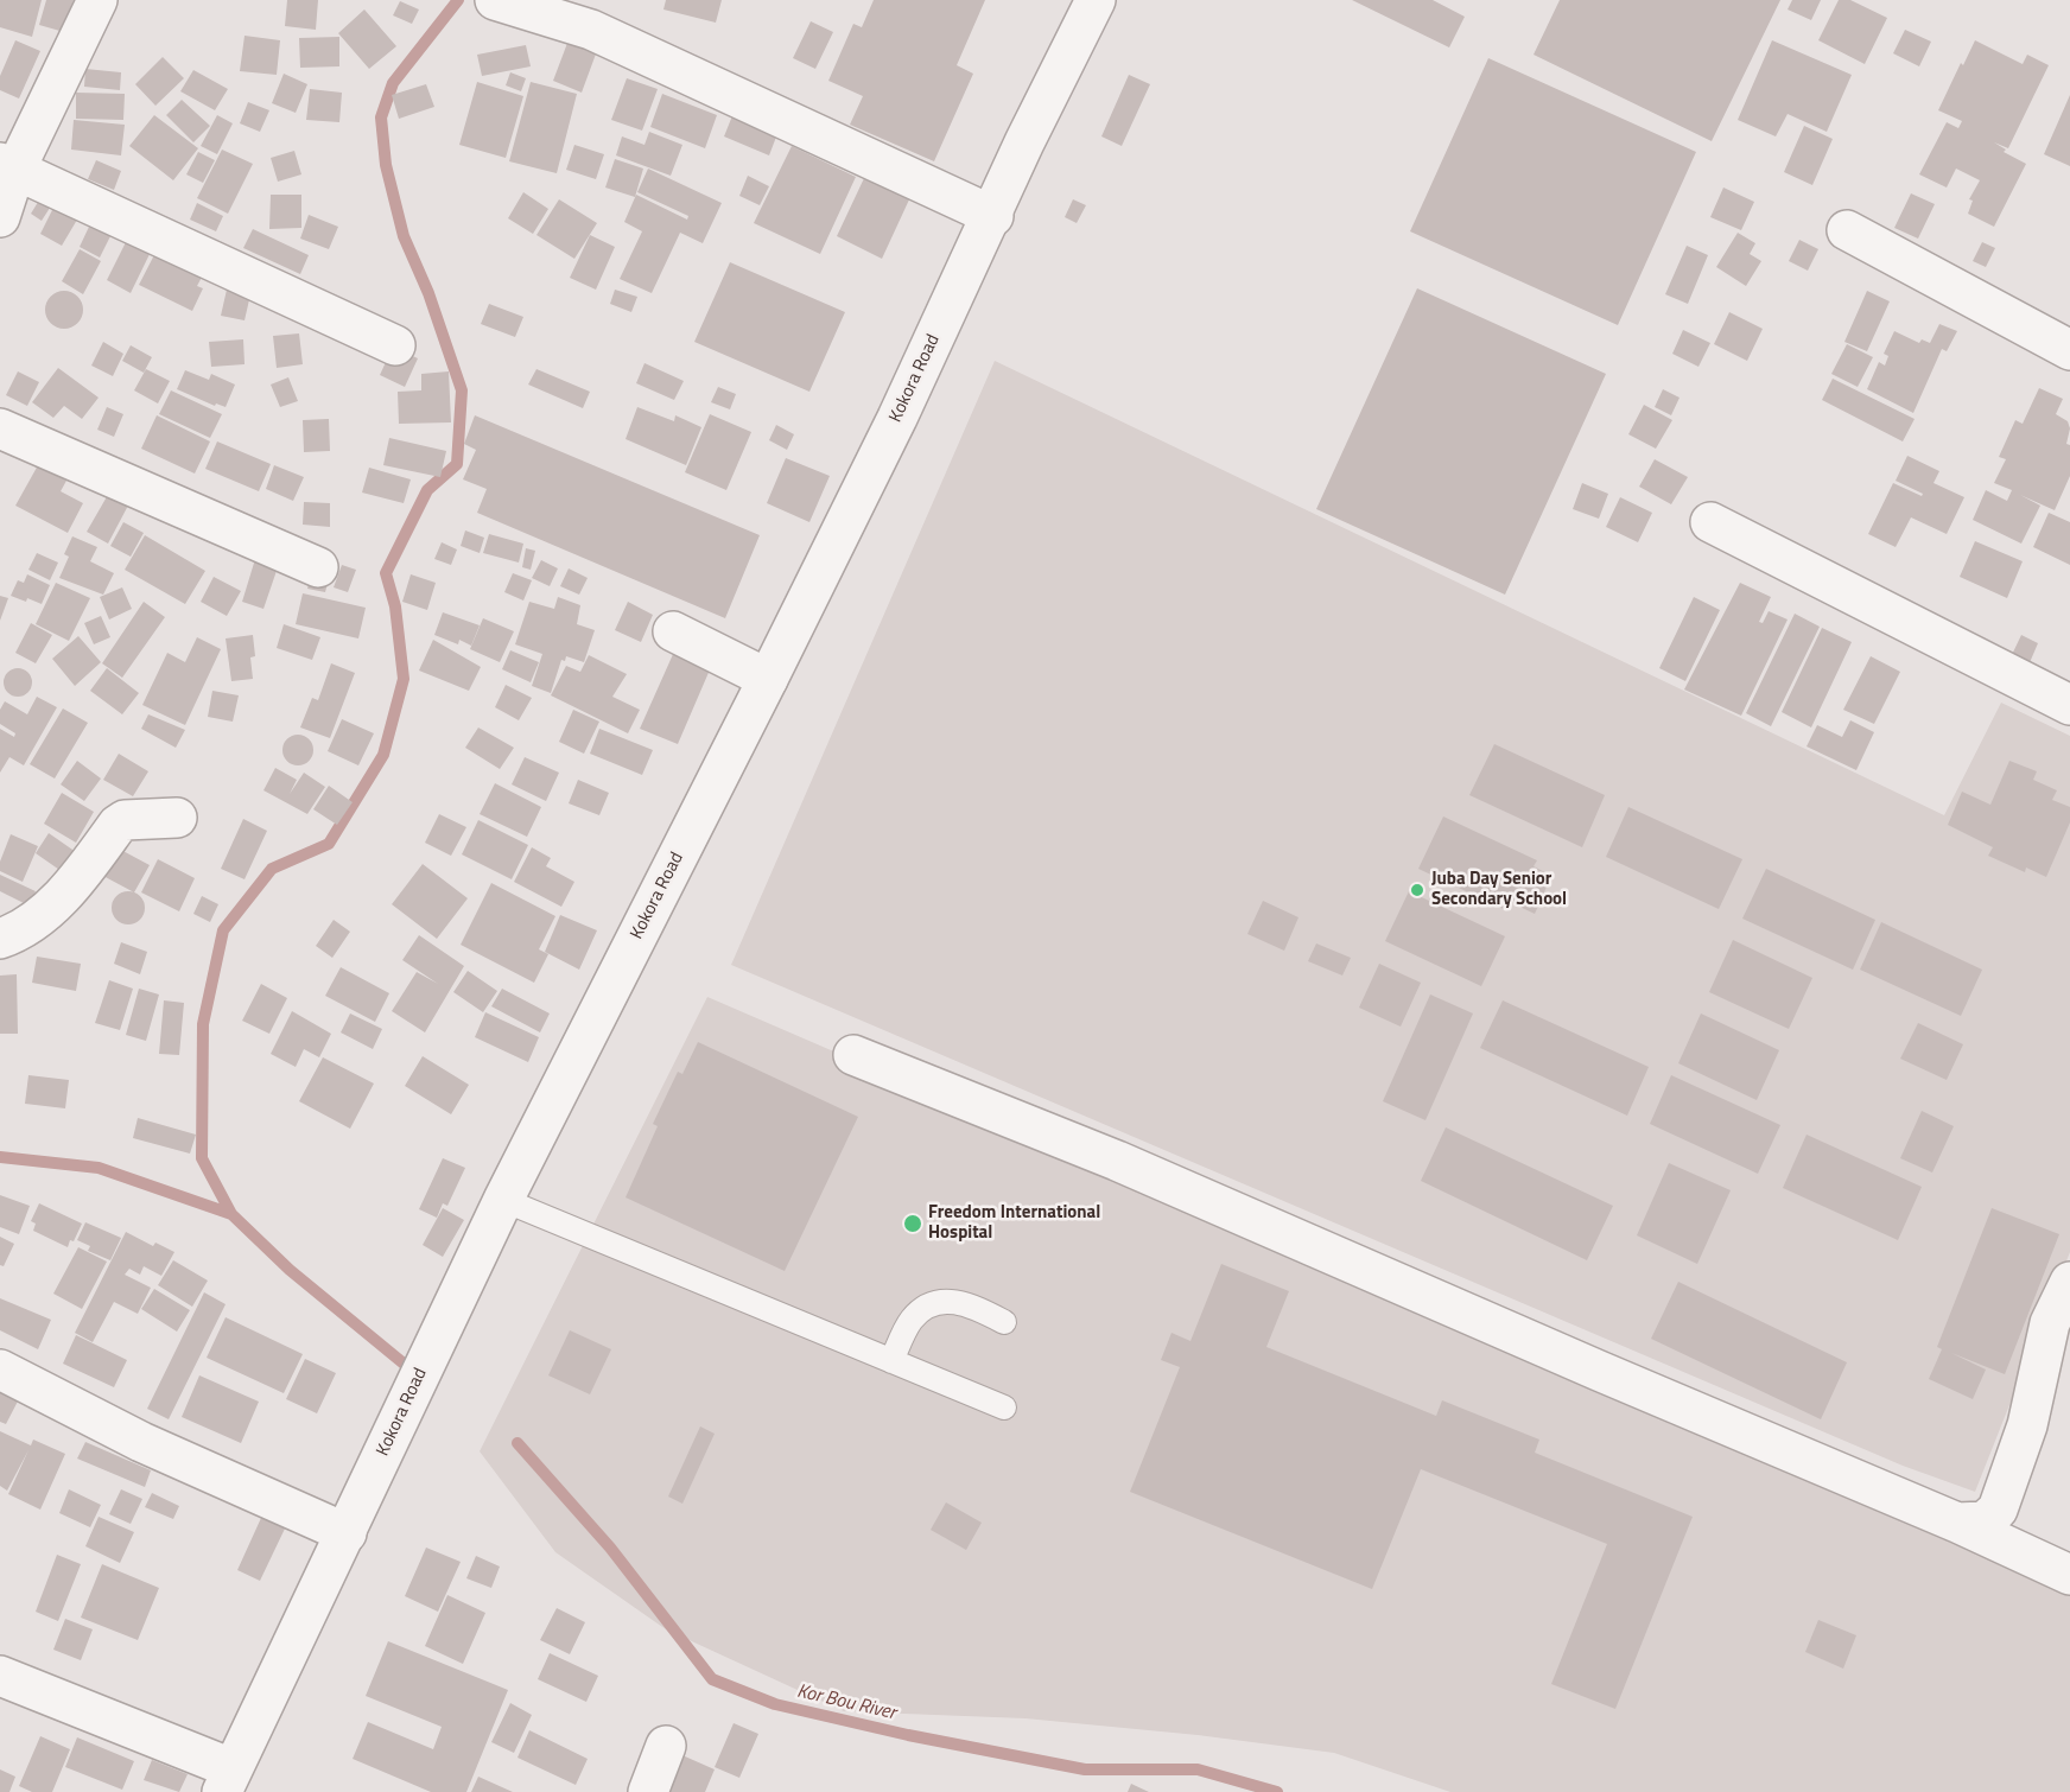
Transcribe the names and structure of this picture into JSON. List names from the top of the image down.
{
  "streets": {
    "street": ["Kokora Road"]
  },
  "water": ["Kor Bou River"],
  "places": ["Juba Day Senior Secondary School", "Freedom International Hospital"]
}
